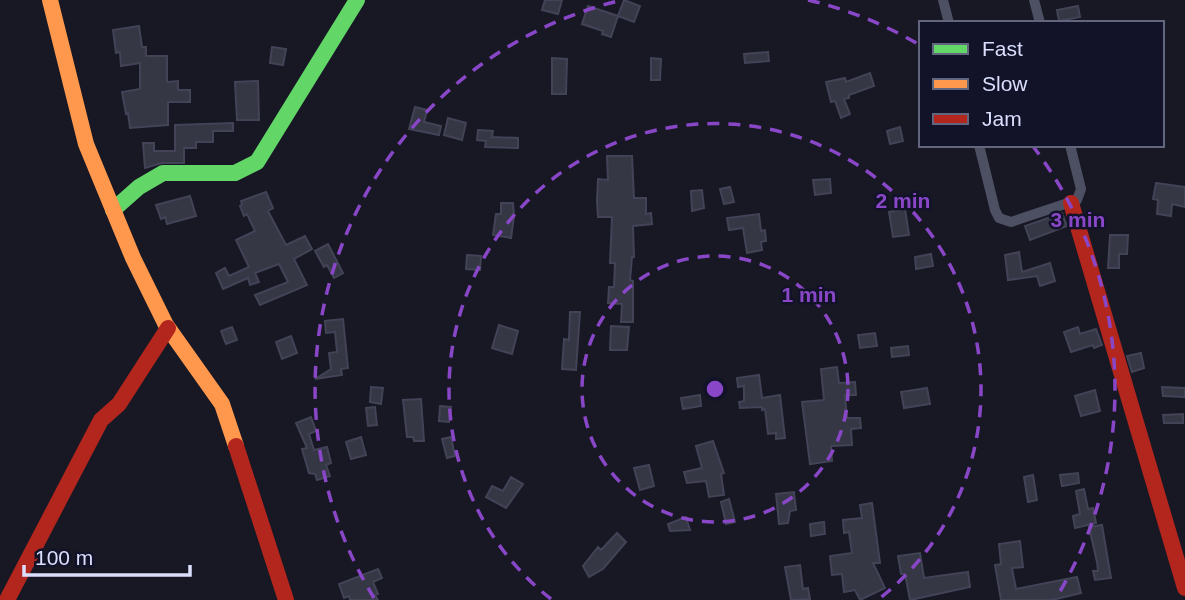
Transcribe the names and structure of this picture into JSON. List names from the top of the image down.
{
  "legend": ["Fast", "Slow", "Jam"],
  "scale_bar": "100 m",
  "rings": ["2 min", "3 min", "1 min"]
}
